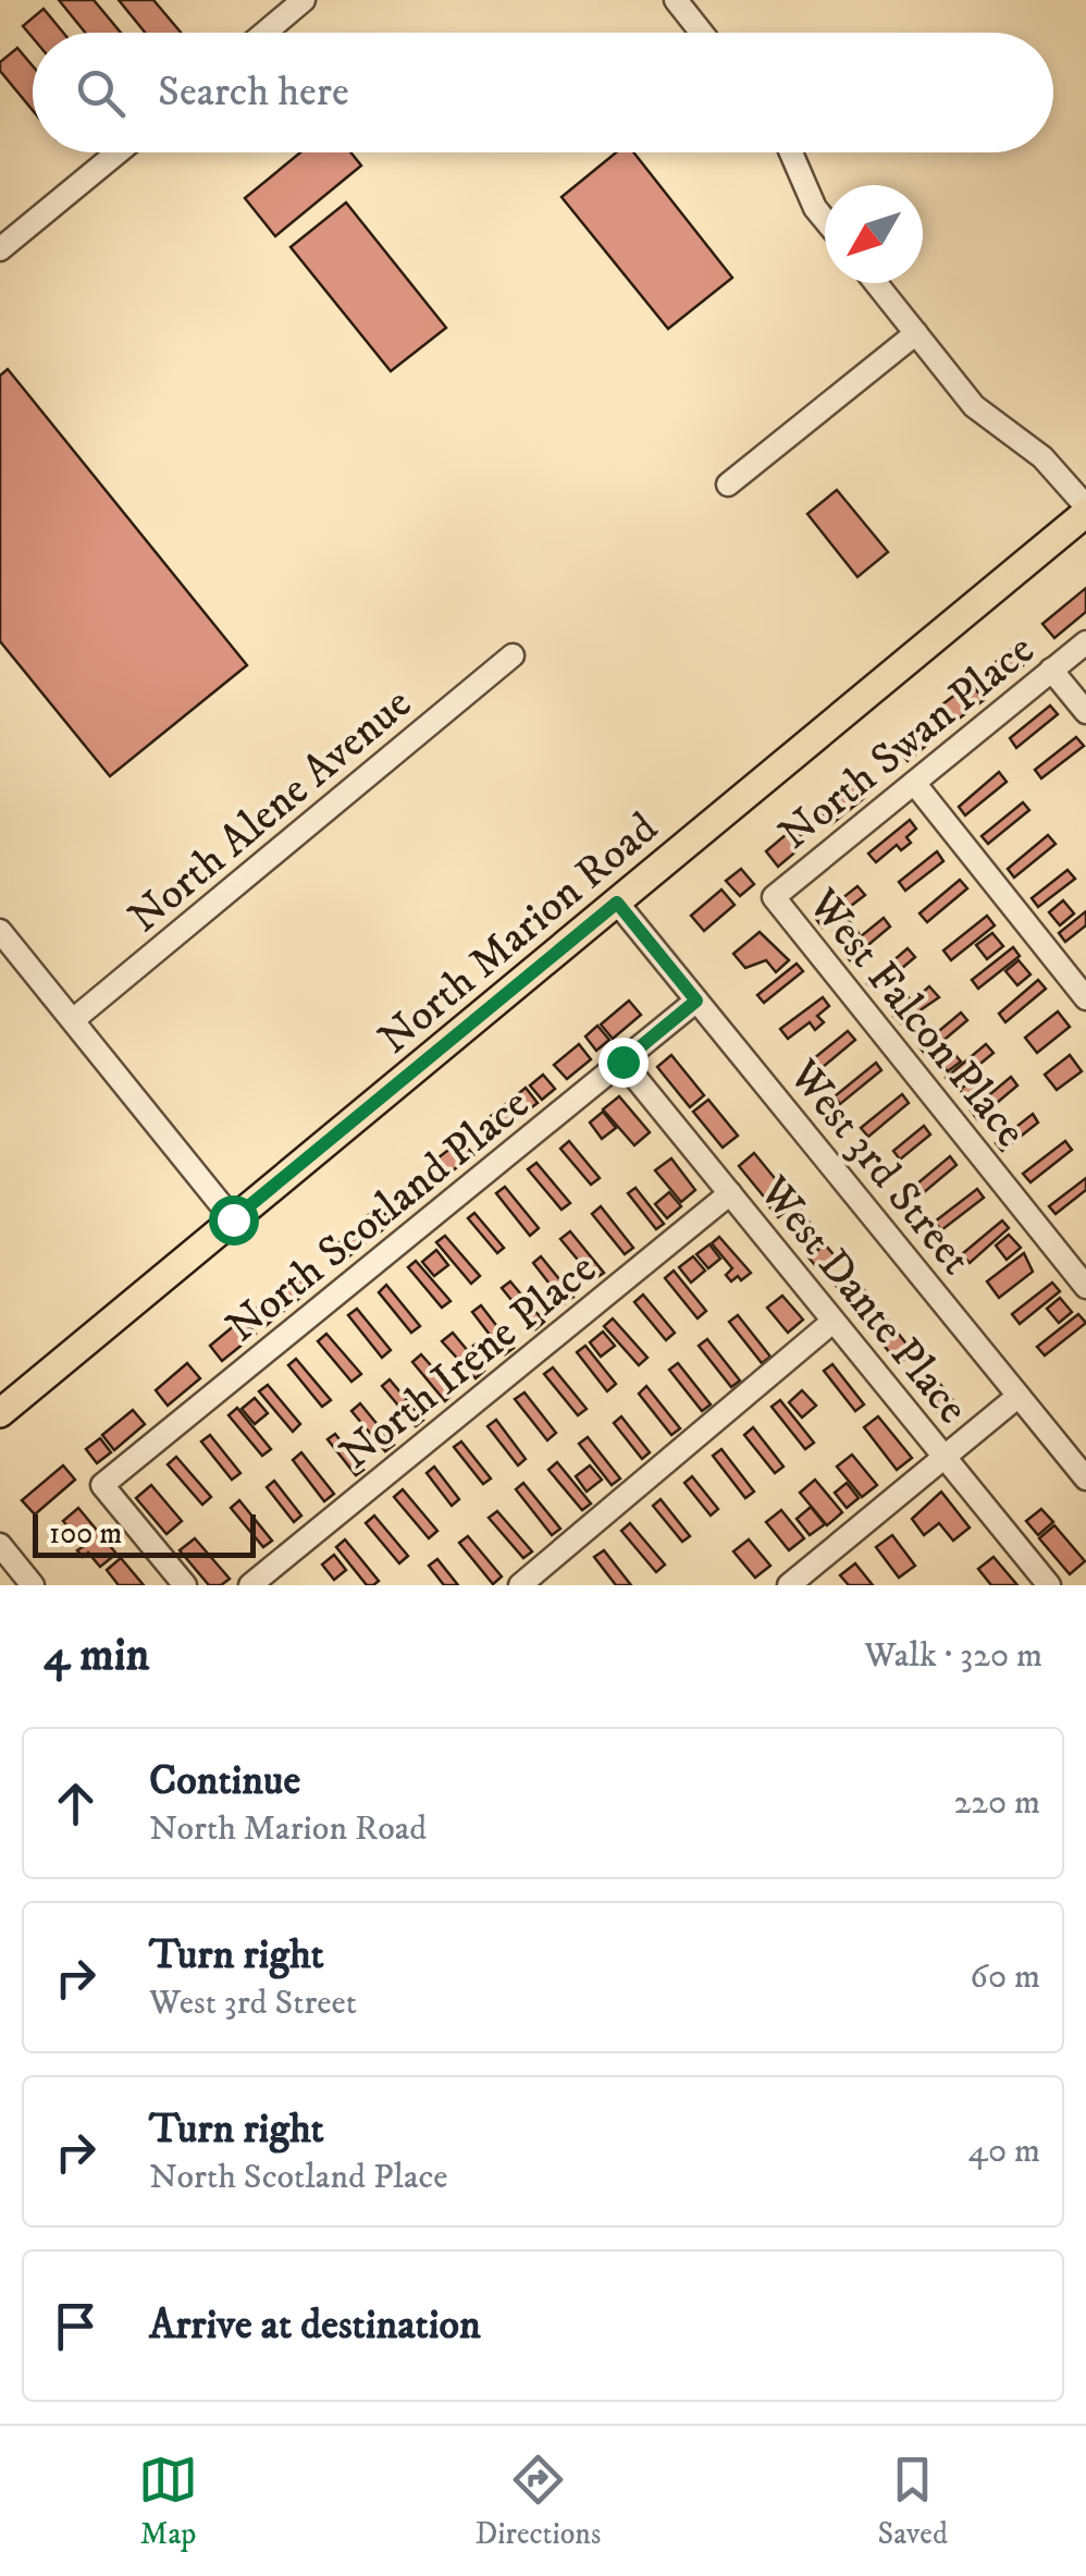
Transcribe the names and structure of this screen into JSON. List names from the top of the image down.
{
  "streets": {
    "main road": ["North Marion Road"],
    "street": [
      "North Swan Place",
      "North Alene Avenue",
      "West Falcon Place",
      "West 3rd Street",
      "North Scotland Place",
      "West Dante Place",
      "North Irene Place"
    ]
  },
  "crossings": [
    ["North Swan Place", "West Falcon Place"],
    ["North Marion Road", "West 3rd Street"],
    ["West 3rd Street", "North Scotland Place"],
    ["North Scotland Place", "West Dante Place"],
    ["West Dante Place", "North Irene Place"]
  ],
  "scale_bar": "100 m",
  "north": "bottom left",
  "page": {
    "search": "Search here",
    "scale": "100 m",
    "heading": ["4 min", "Walk · 320 m"],
    "list": [
      ["Continue", "North Marion Road", "220 m"],
      ["Turn right", "West 3rd Street", "60 m"],
      ["Turn right", "North Scotland Place", "40 m"],
      "Arrive at destination"
    ],
    "nav": ["Map", "Directions", "Saved"]
  }
}
